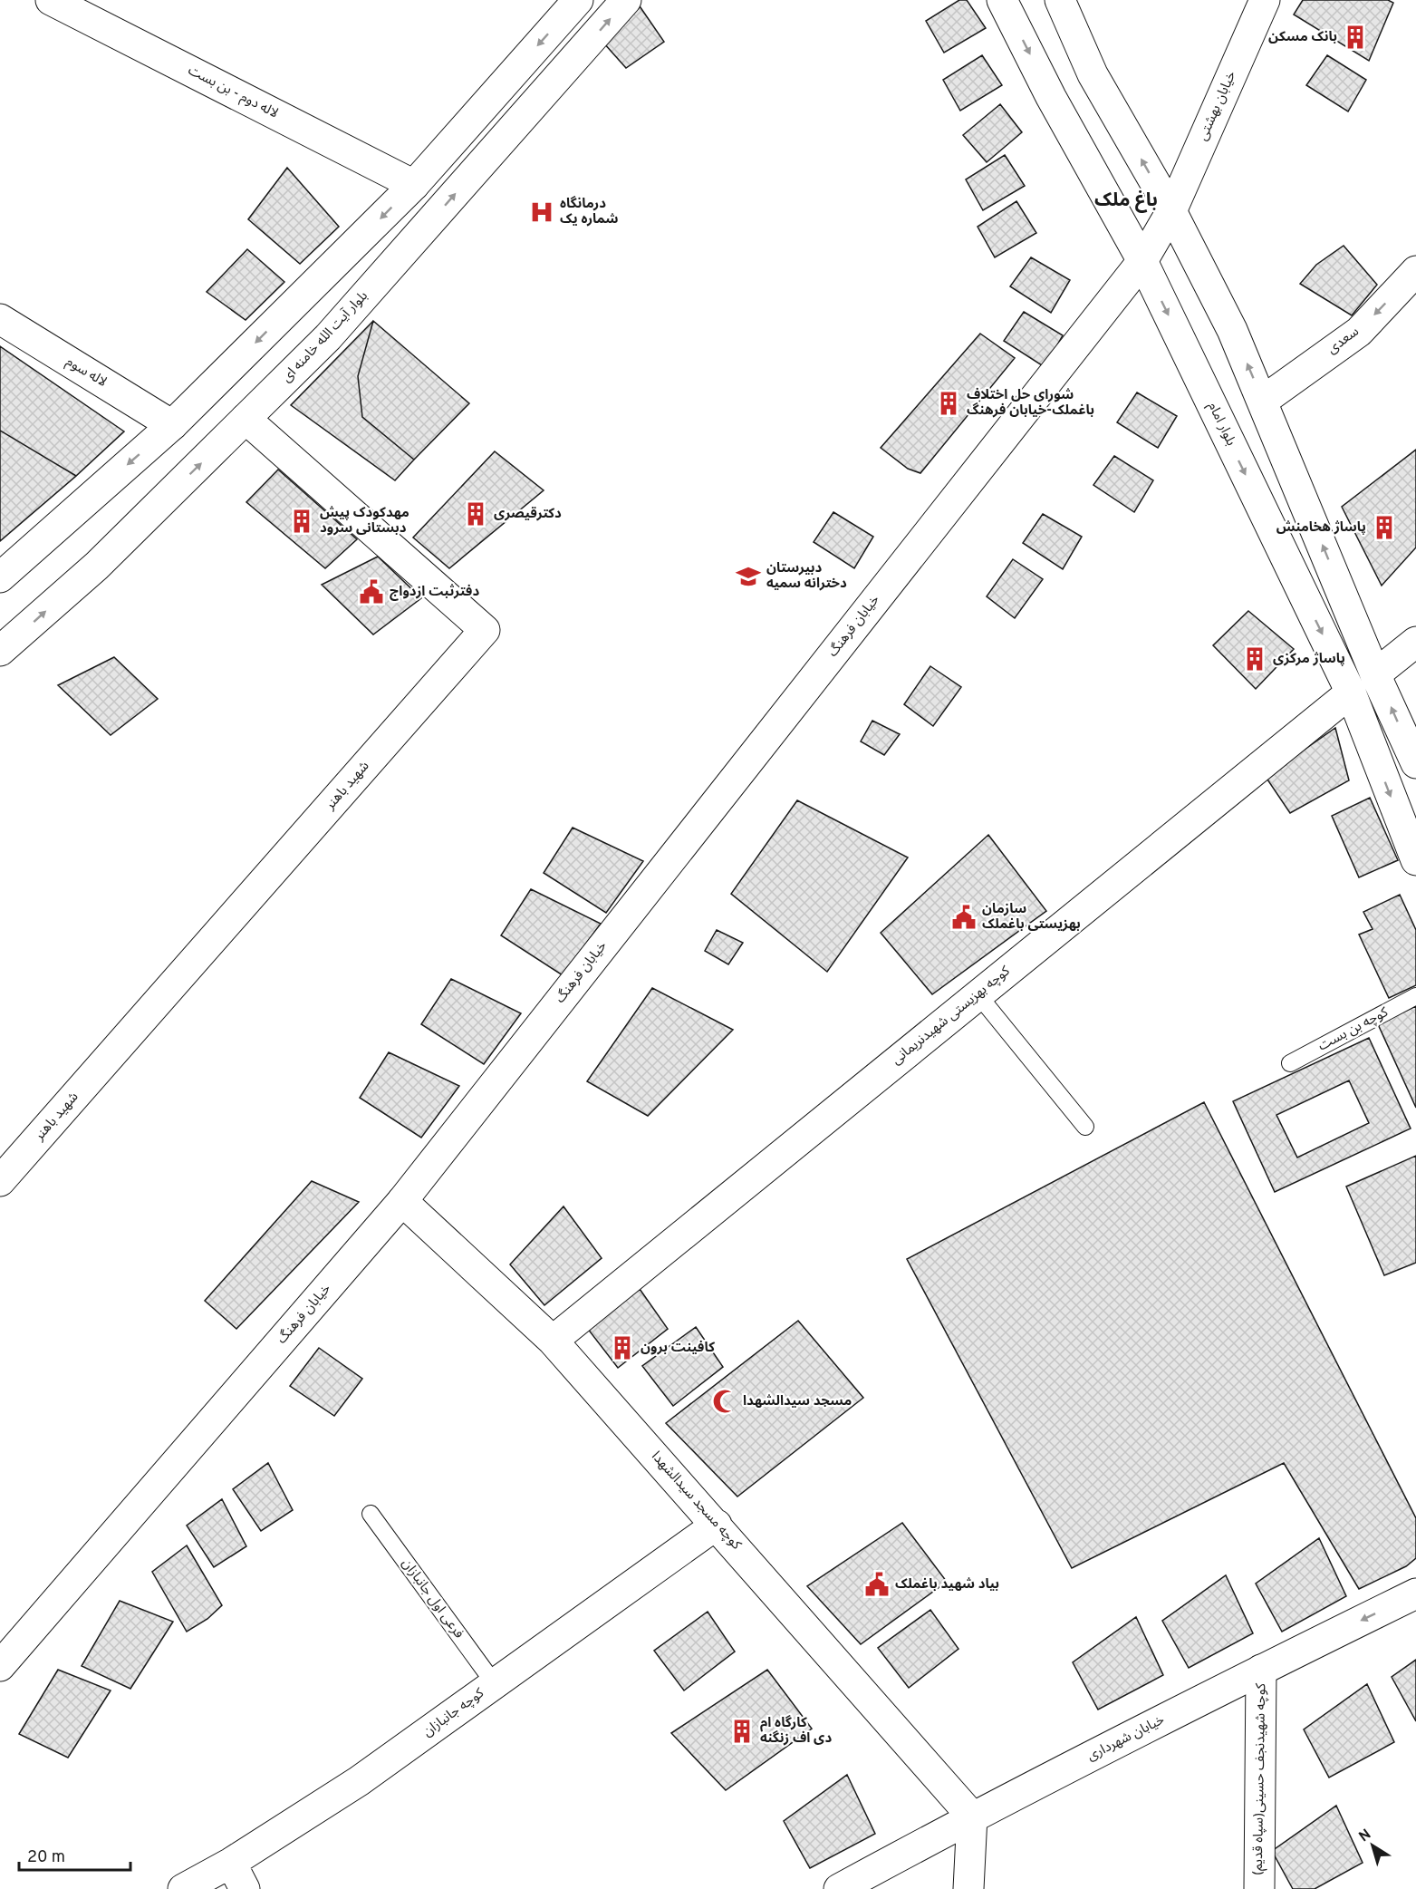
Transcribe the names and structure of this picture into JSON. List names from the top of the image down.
{
  "streets": {
    "main road": [
      "لاله دوم - بن بست",
      "خیابان بهشتی",
      "بلوار آیت الله خامنه ای",
      "سعدی",
      "لاله سوم",
      "بلوار امام",
      "خیابان فرهنگ",
      "شهید باهنر",
      "کوچه بهزیستی شهیدنریمانی",
      "کوچه مسجد سیدالشهدا",
      "کوچه جانبازان",
      "خیابان شهرداری",
      "کوچه شهیدنجف حسینی(سپاه قدیم)"
    ],
    "lane": ["کوچه بن بست", "فرعی اول جانبازان"]
  },
  "crossings": [
    ["خیابان بهشتی", "بلوار امام"],
    ["خیابان بهشتی", "خیابان فرهنگ"],
    ["بلوار آیت الله خامنه ای", "شهید باهنر"],
    ["بلوار امام", "خیابان فرهنگ"],
    ["بلوار امام", "کوچه بهزیستی شهیدنریمانی"],
    ["خیابان فرهنگ", "کوچه مسجد سیدالشهدا"],
    ["کوچه بهزیستی شهیدنریمانی", "کوچه مسجد سیدالشهدا"],
    ["کوچه مسجد سیدالشهدا", "کوچه جانبازان"],
    ["کوچه مسجد سیدالشهدا", "خیابان شهرداری"],
    ["فرعی اول جانبازان", "کوچه جانبازان"],
    ["خیابان شهرداری", "کوچه شهیدنجف حسینی(سپاه قدیم)"]
  ],
  "one_way": ["سعدی"],
  "districts": ["باغ ملک"],
  "places": {
    "building": [
      "بانک مسکن",
      "شورای حل اختلاف باغملک-خیابان فرهنگ",
      "دکترقیصری",
      "مهدکودک پیش دبستانی سرود",
      "پاساژ هخامنش",
      "پاساژ مرکزی",
      "کافینت برون",
      "کارگاه ام دی اف زنگنه"
    ],
    "hospital": ["درمانگاه شماره یک"],
    "school or university": ["دبیرستان دخترانه سمیه"],
    "public building": ["دفترثبت ازدواج", "سازمان بهزیستی باغملک", "بیاد شهید باغملک"],
    "mosque": ["مسجد سیدالشهدا"]
  },
  "scale_bar": "20 m",
  "north": "top left"
}
